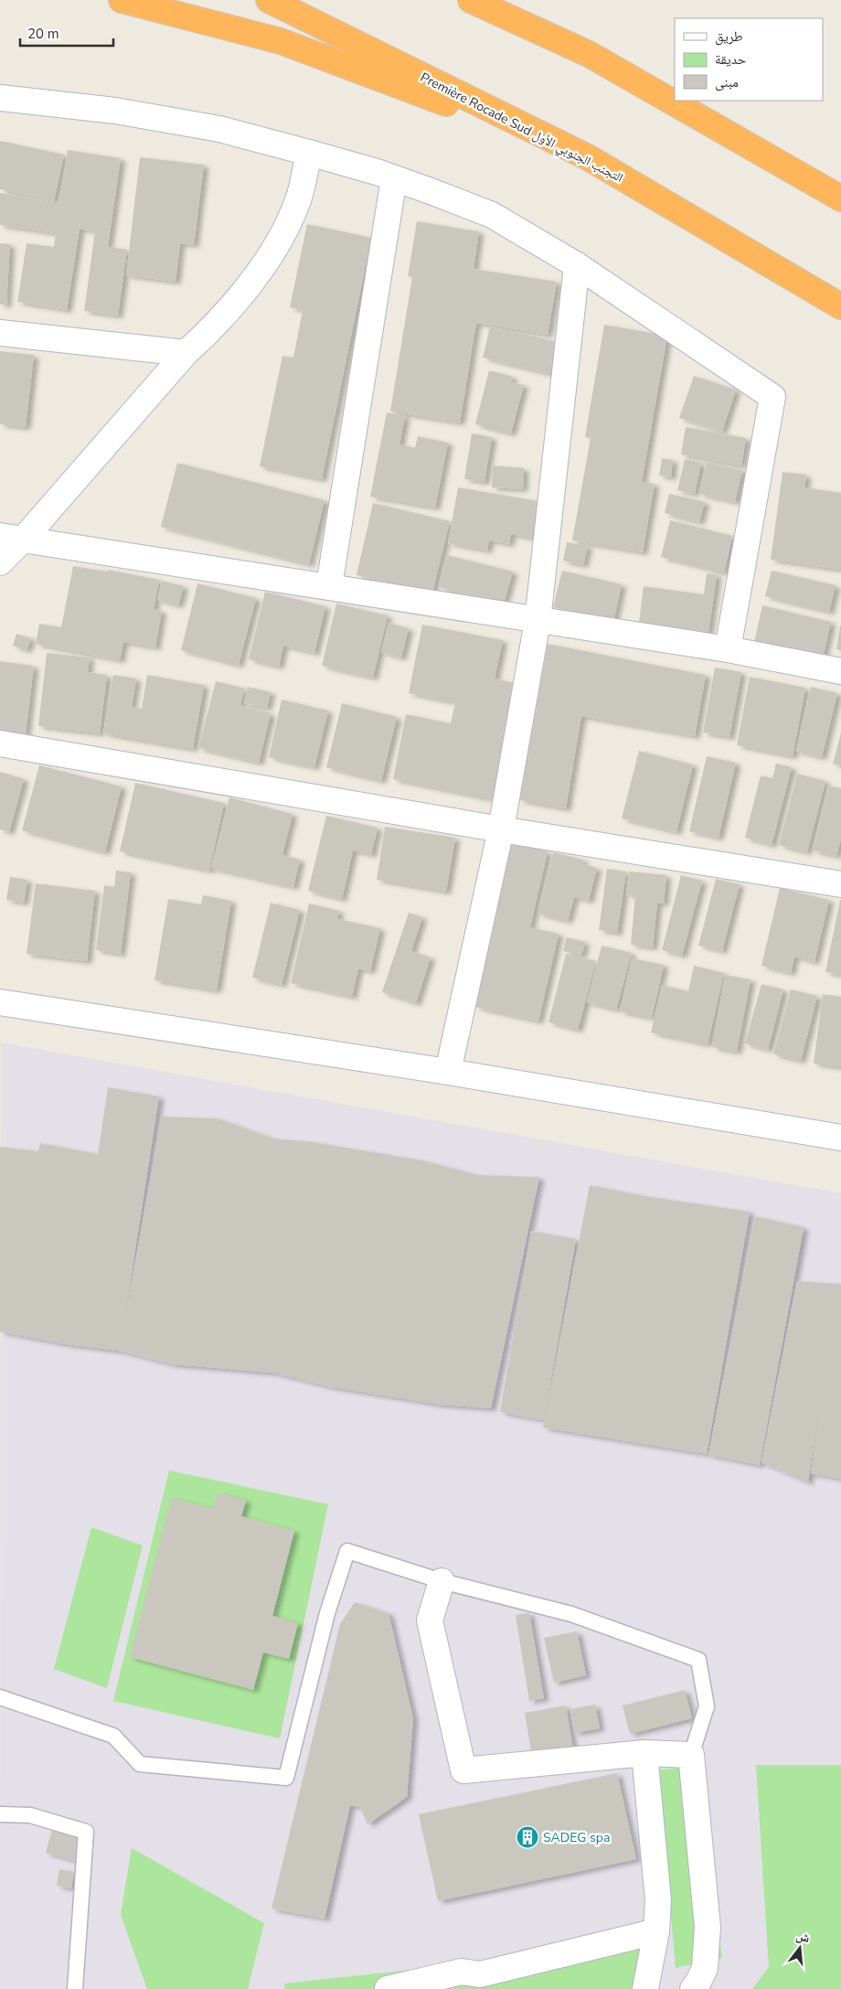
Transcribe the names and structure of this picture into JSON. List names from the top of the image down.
{
  "streets": {
    "highway": ["Première Rocade Sud التجنب الجنوبي الأول"]
  },
  "places": {
    "building": ["SADEG spa"]
  },
  "legend": ["طريق", "حديقة", "مبنى"],
  "scale_bar": "20 m",
  "north": "top"
}
